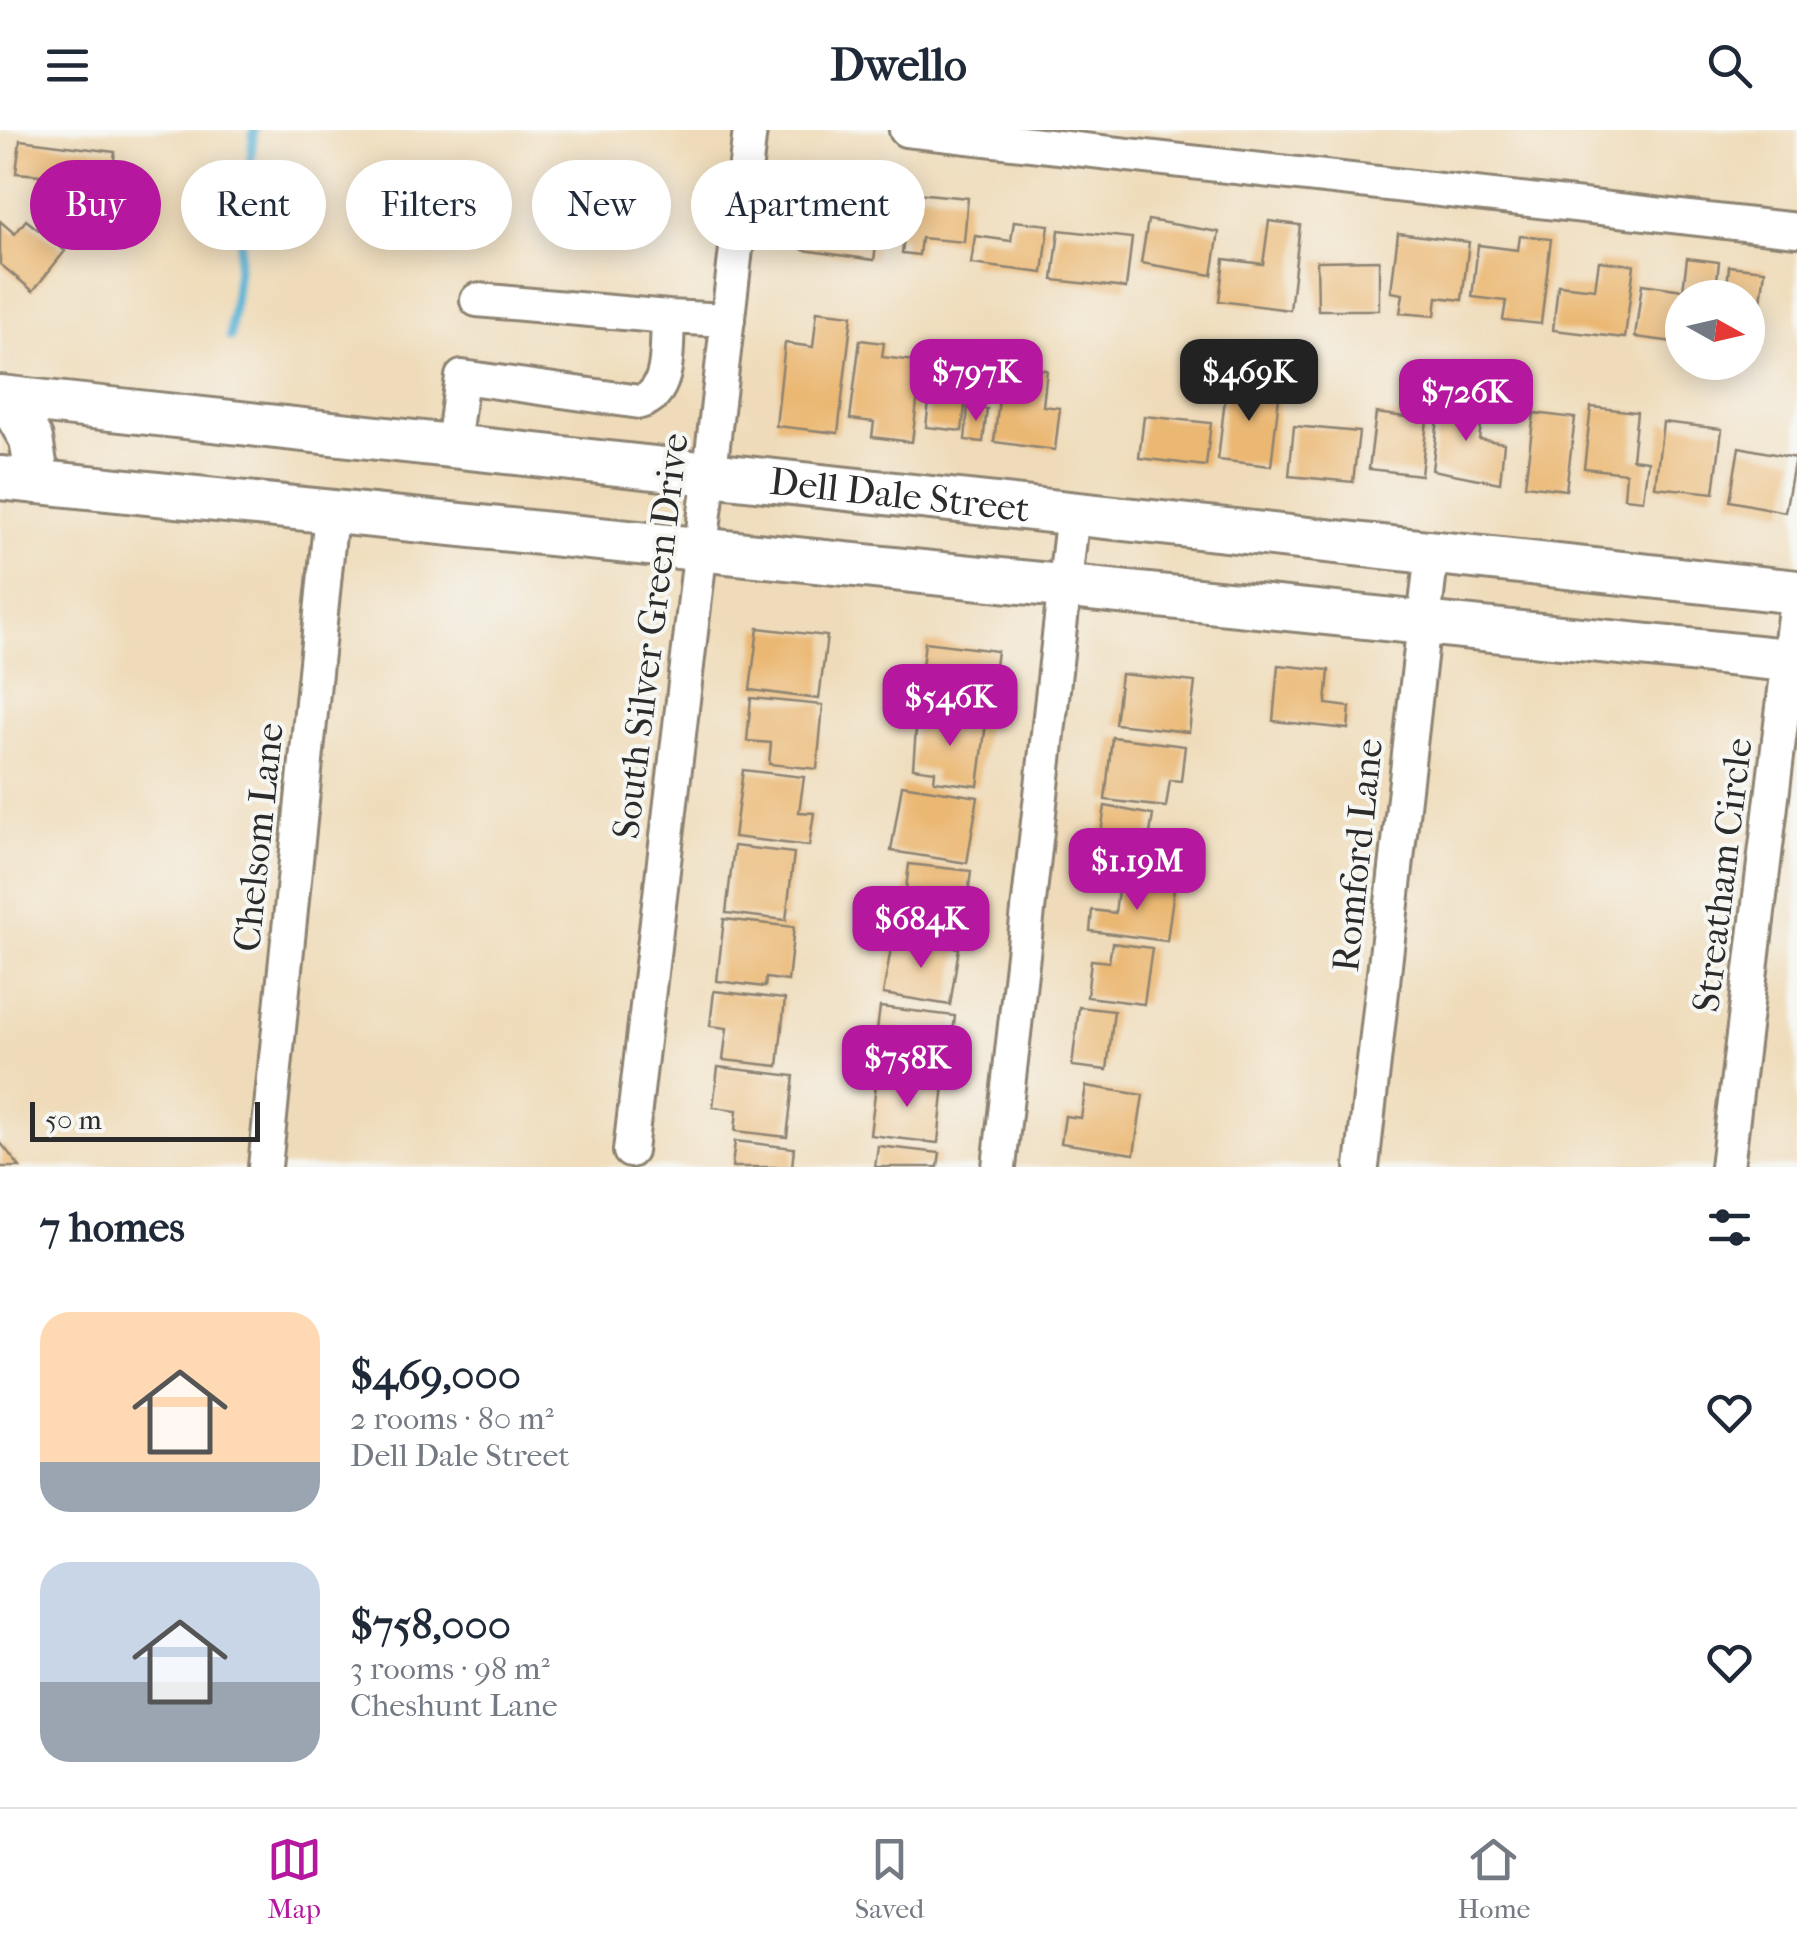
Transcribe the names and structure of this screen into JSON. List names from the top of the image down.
{
  "streets": {
    "main road": ["Dell Dale Street"],
    "street": [
      "South Silver Green Drive",
      "Chelsom Lane",
      "Romford Lane",
      "Streatham Circle"
    ]
  },
  "crossings": [
    ["Dell Dale Street", "South Silver Green Drive"],
    ["Dell Dale Street", "Chelsom Lane"],
    ["Dell Dale Street", "Romford Lane"],
    ["Dell Dale Street", "Streatham Circle"]
  ],
  "scale_bar": "50 m",
  "north": "right",
  "page": {
    "header": "Dwello",
    "chip": [
      "Buy",
      "Rent",
      "Filters",
      "New",
      "Apartment"
    ],
    "price": [
      "$797K",
      "$469K",
      "$726K",
      "$546K",
      "$1.19M",
      "$684K",
      "$758K"
    ],
    "scale": "50 m",
    "heading": "7 homes",
    "list": [
      {
        "name": "$469,000",
        "note": "2 rooms · 80 m² · Dell Dale Street"
      },
      {
        "name": "$758,000",
        "note": "3 rooms · 98 m² · Cheshunt Lane"
      }
    ],
    "tabs": ["Map", "Saved", "Home"]
  }
}
